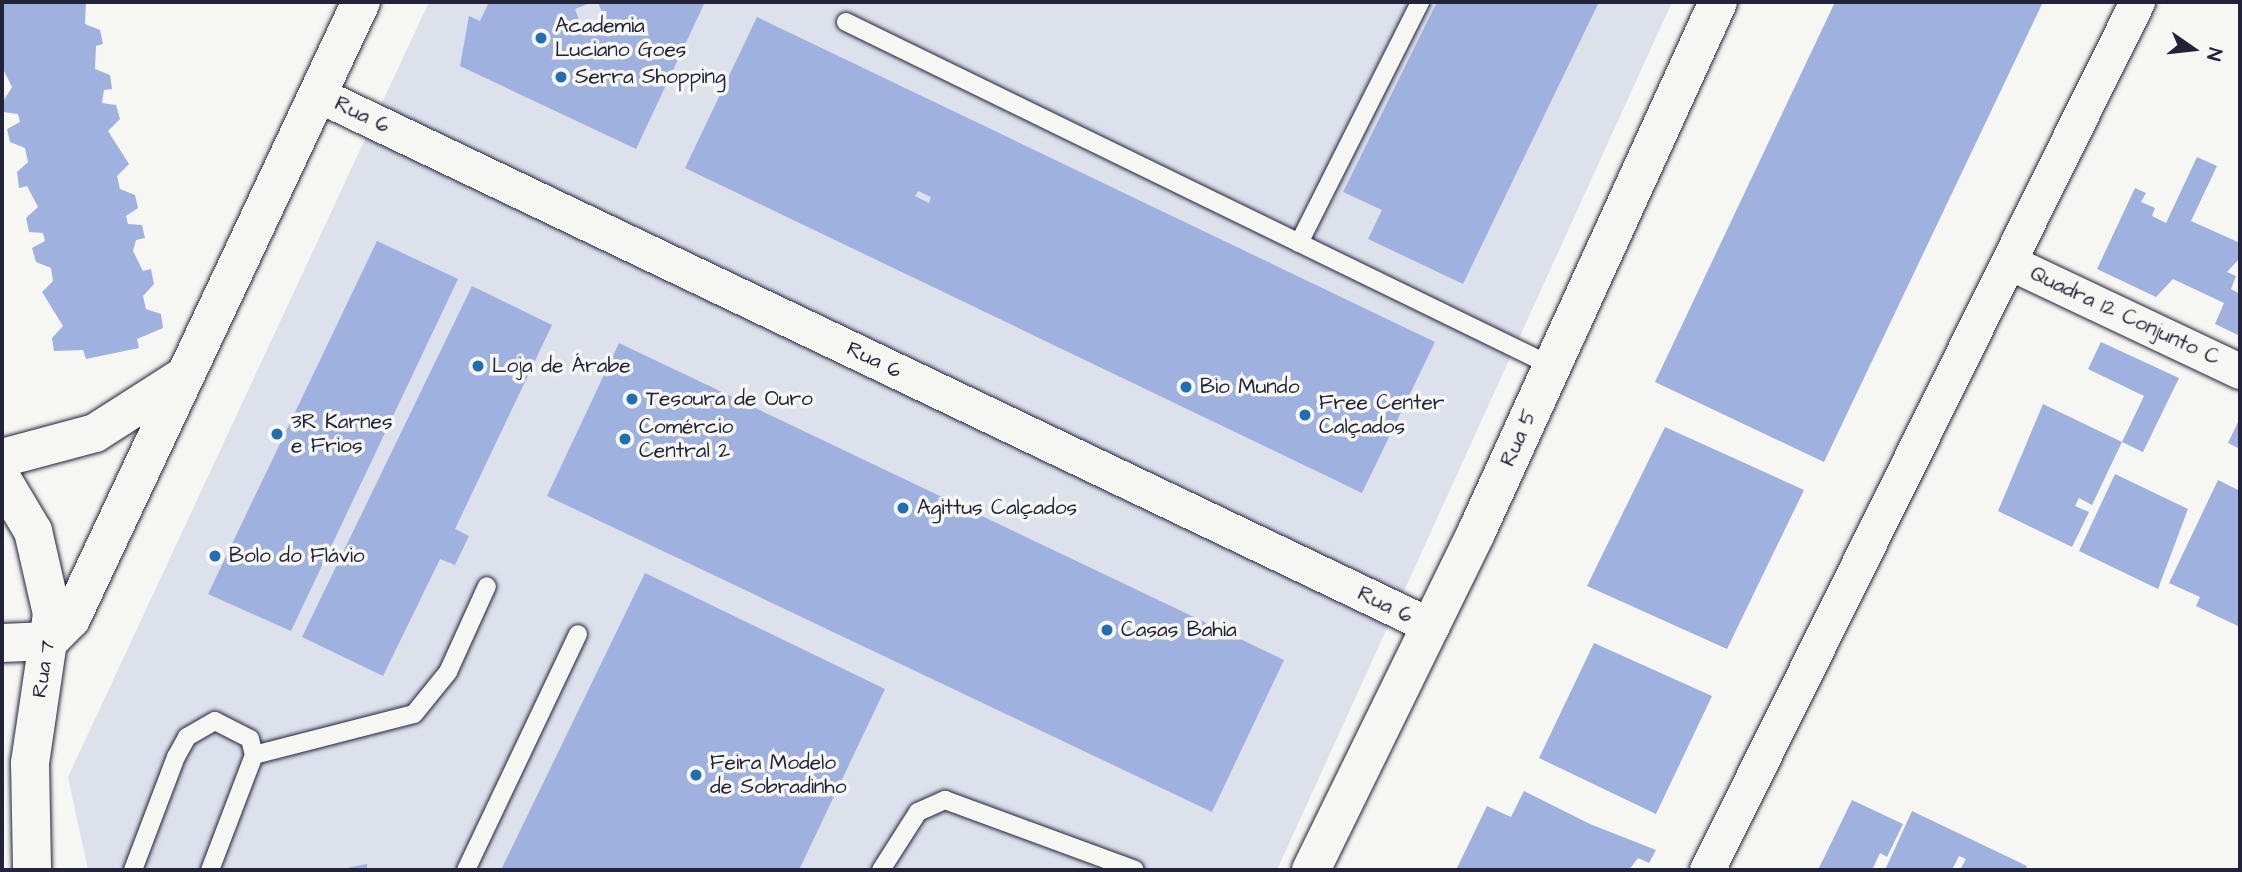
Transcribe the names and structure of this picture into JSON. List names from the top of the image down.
{
  "streets": {
    "street": [
      "Rua 6",
      "Quadra 12 Conjunto C",
      "Rua 5",
      "Rua 7"
    ]
  },
  "crossings": [
    ["Rua 6", "Rua 5"],
    ["Rua 6", "Rua 7"]
  ],
  "places": [
    "Academia Luciano Goes",
    "Serra Shopping",
    "Loja de Árabe",
    "Bio Mundo",
    "Tesoura de Ouro",
    "Free Center Calçados",
    "3R Karnes e Frios",
    "Comércio Central 2",
    "Agittus Calçados",
    "Bolo do Flávio",
    "Casas Bahia",
    "Feira Modelo de Sobradinho"
  ],
  "north": "right"
}
